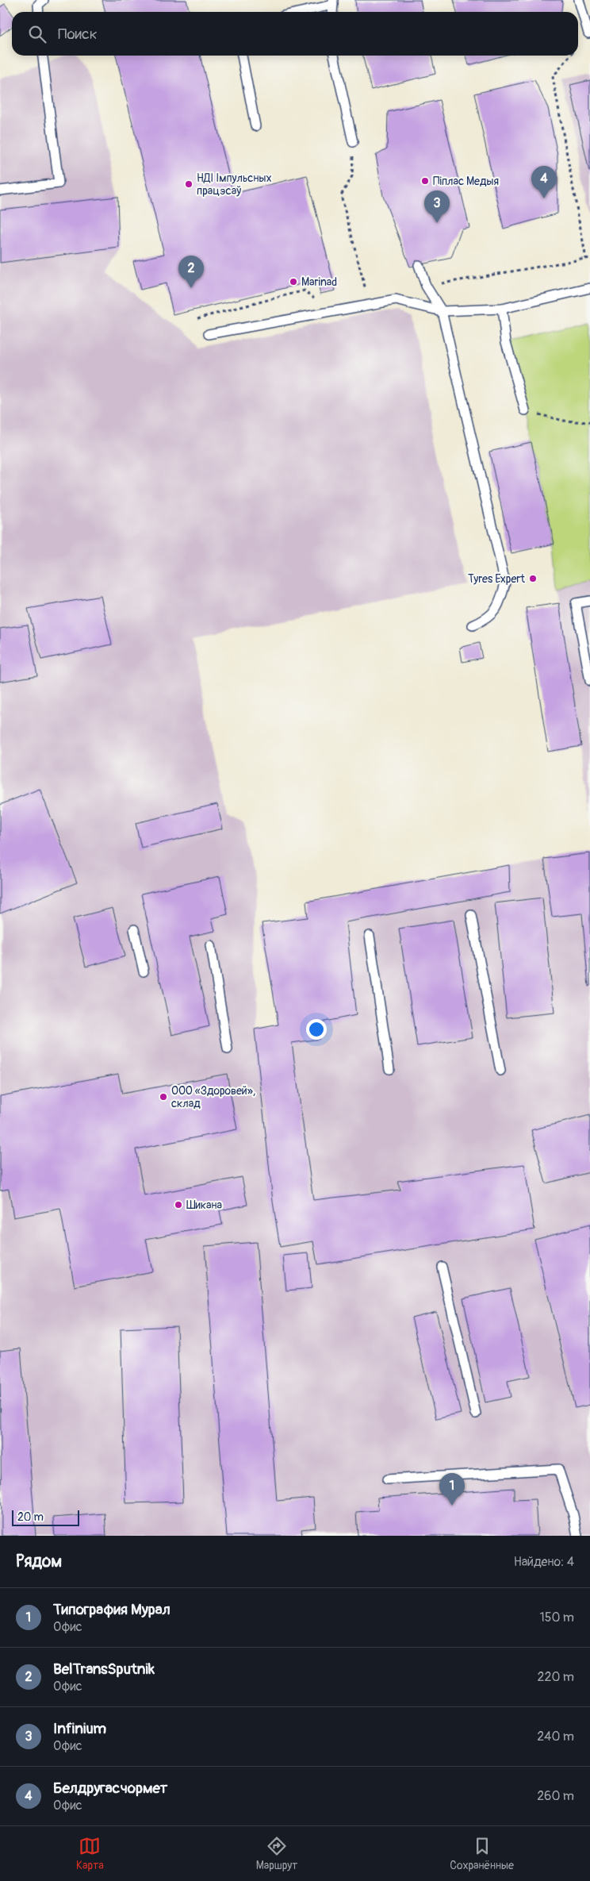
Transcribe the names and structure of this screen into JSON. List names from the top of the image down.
{
  "places": [
    "Піплас Медыя",
    "НДІ Імпульсных працэсаў",
    "Marinad",
    "Tyres Expert",
    "ООО «Здоровей», склад",
    "Шикана"
  ],
  "scale_bar": "20 m",
  "page": {
    "search": "Поиск",
    "pins": [
      "4",
      "3",
      "2",
      "1"
    ],
    "scale": "20 m",
    "heading": ["Рядом", "Найдено: 4"],
    "list": [
      {
        "mark": "1",
        "name": "Типография Мурал",
        "note": "Офис",
        "value": "150 m"
      },
      {
        "mark": "2",
        "name": "BelTransSputnik",
        "note": "Офис",
        "value": "220 m"
      },
      {
        "mark": "3",
        "name": "Infinium",
        "note": "Офис",
        "value": "240 m"
      },
      {
        "mark": "4",
        "name": "Белдругасчормет",
        "note": "Офис",
        "value": "260 m"
      }
    ],
    "nav": ["Карта", "Маршрут", "Сохранённые"]
  }
}
